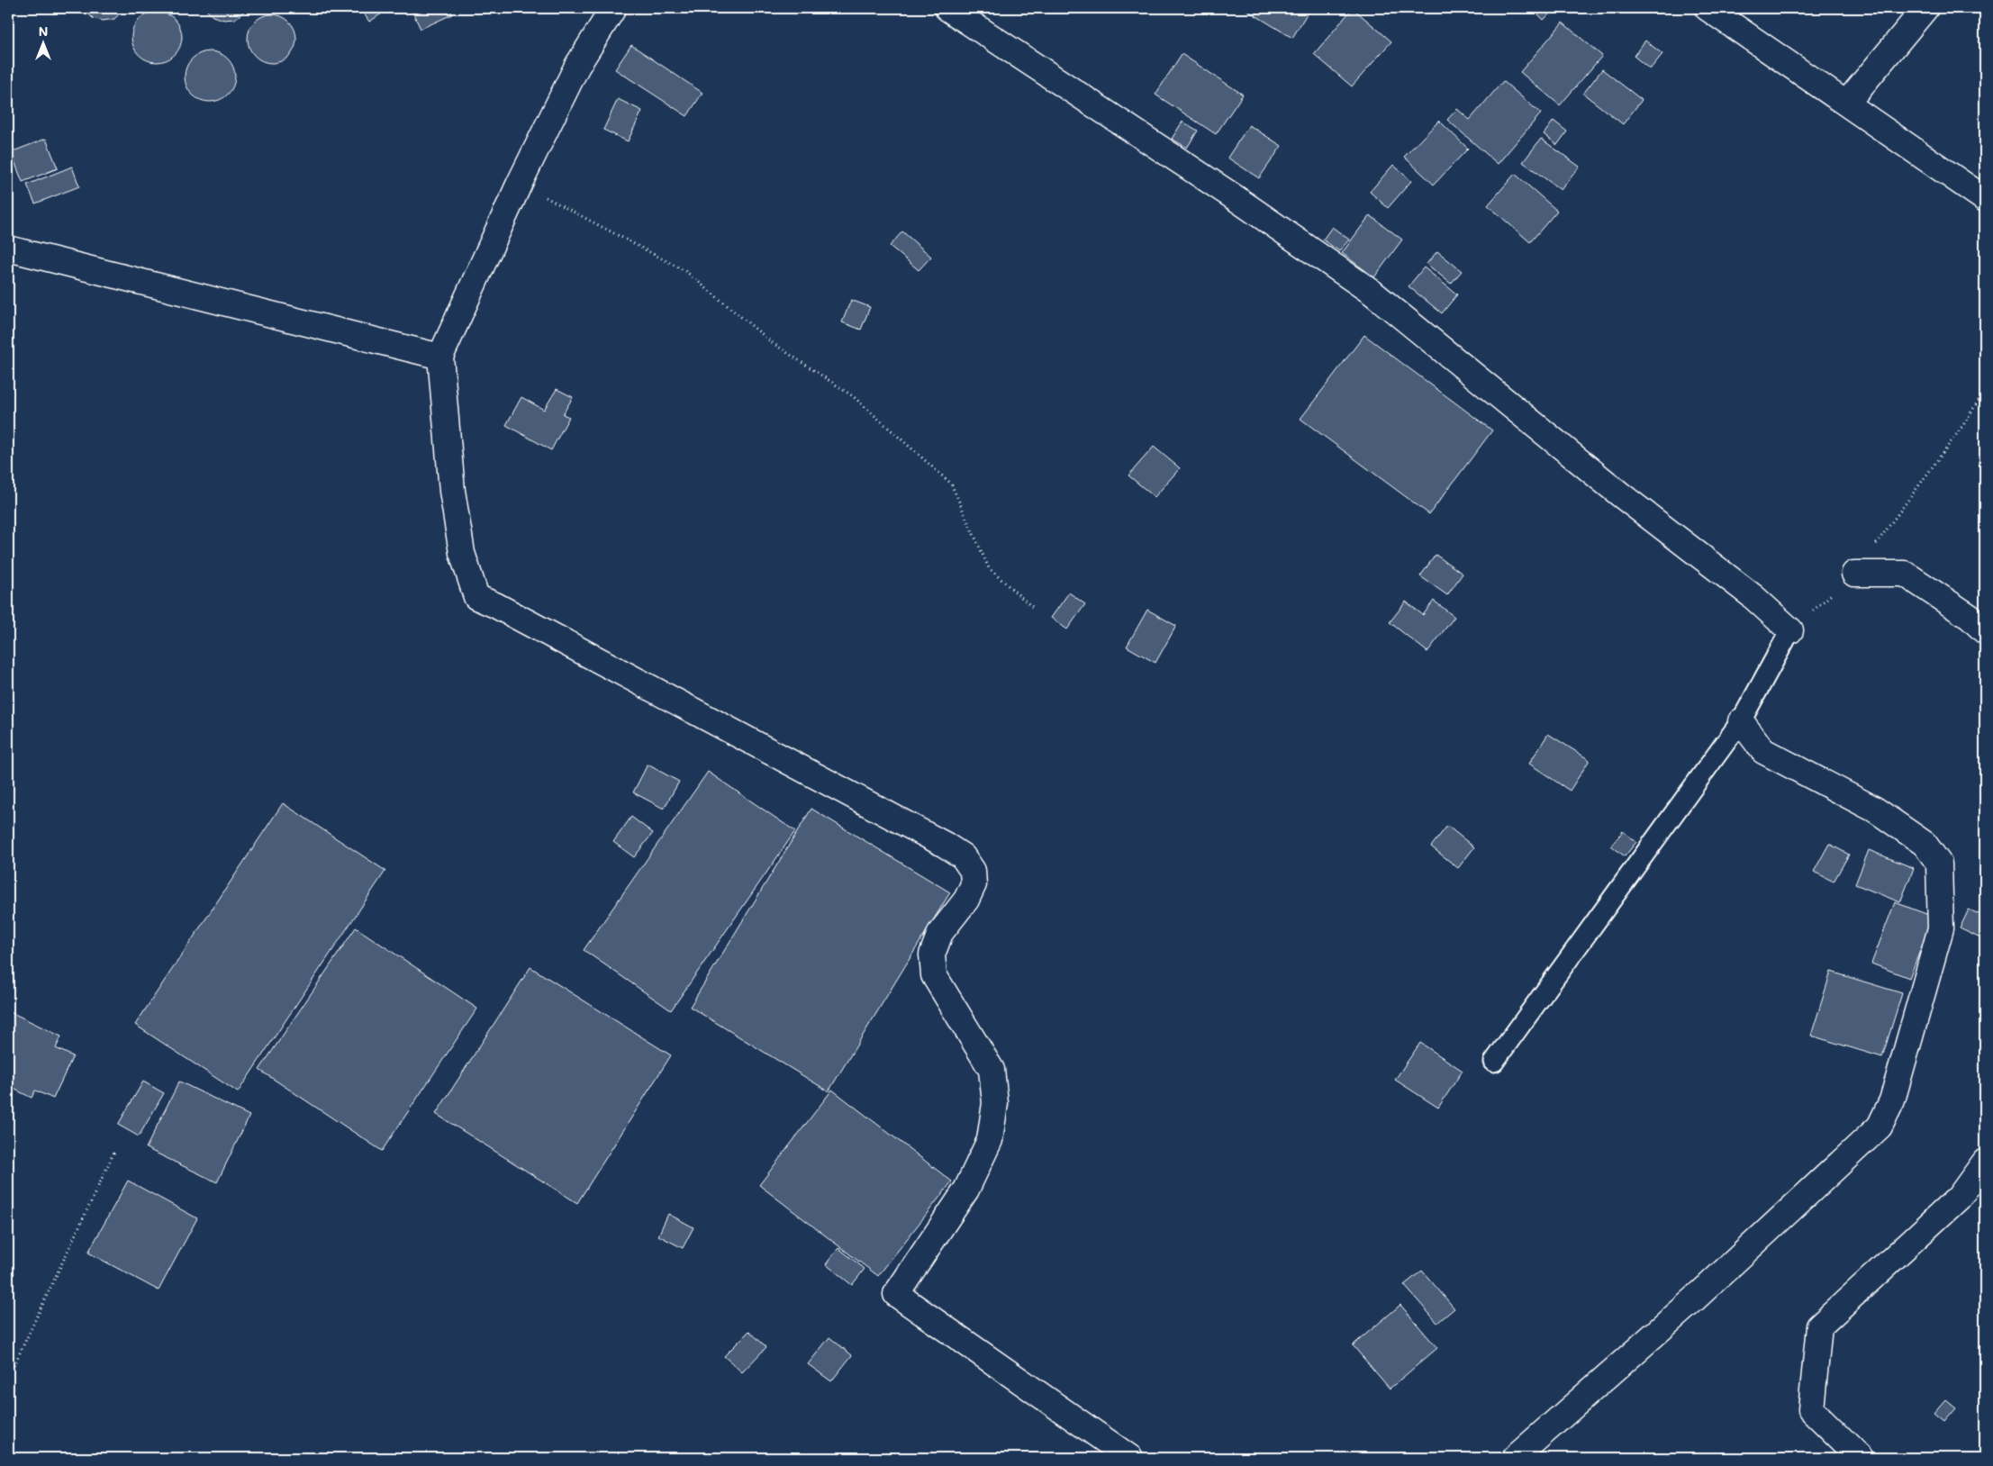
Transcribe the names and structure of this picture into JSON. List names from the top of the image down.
{
  "north": "top"
}
